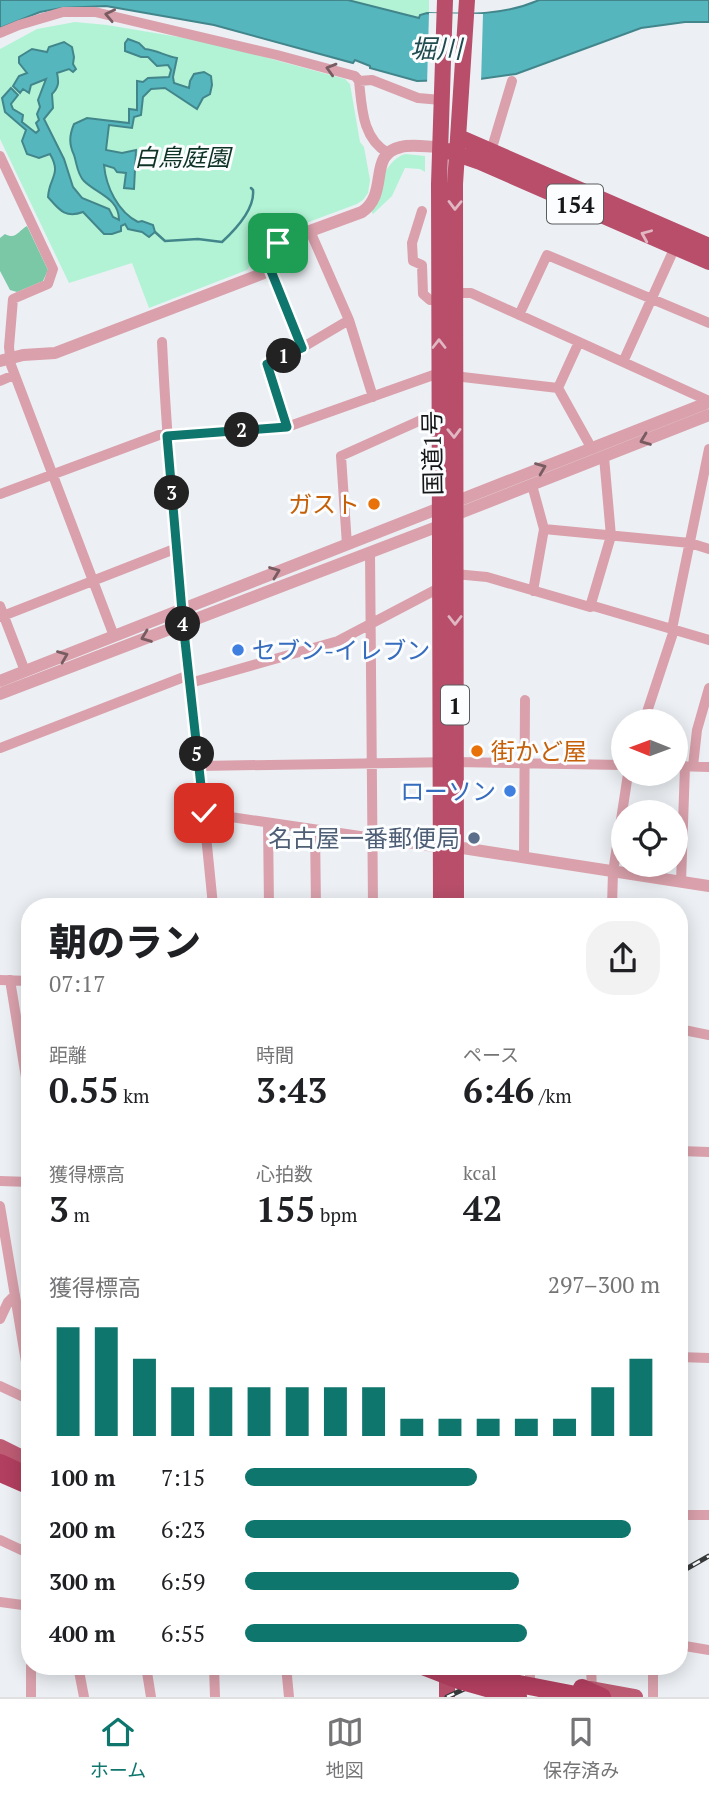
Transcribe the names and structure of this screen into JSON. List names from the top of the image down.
{
  "streets": {
    "highway": ["154", "国道1号", "1"]
  },
  "crossings": [
    ["154", "国道1号"]
  ],
  "water": ["堀川"],
  "parks": ["白鳥庭園"],
  "places": [
    "ガスト",
    "セブン-イレブン",
    "街かど屋",
    "ローソン",
    "名古屋一番郵便局"
  ],
  "north": "left",
  "page": {
    "pins": [
      "1",
      "2",
      "3",
      "4",
      "5"
    ],
    "heading": ["朝のラン", "07:17"],
    "stats": [
      ["距離", "0.55 km"],
      ["時間", "3:43"],
      ["ペース", "6:46 /km"],
      ["獲得標高", "3 m"],
      ["心拍数", "155 bpm"],
      ["kcal", "42"]
    ],
    "chart": ["獲得標高", "297–300 m"],
    "list": [
      {
        "name": "100 m",
        "note": "7:15"
      },
      {
        "name": "200 m",
        "note": "6:23"
      },
      {
        "name": "300 m",
        "note": "6:59"
      },
      {
        "name": "400 m",
        "note": "6:55"
      }
    ],
    "tabs": ["ホーム", "地図", "保存済み"]
  }
}
